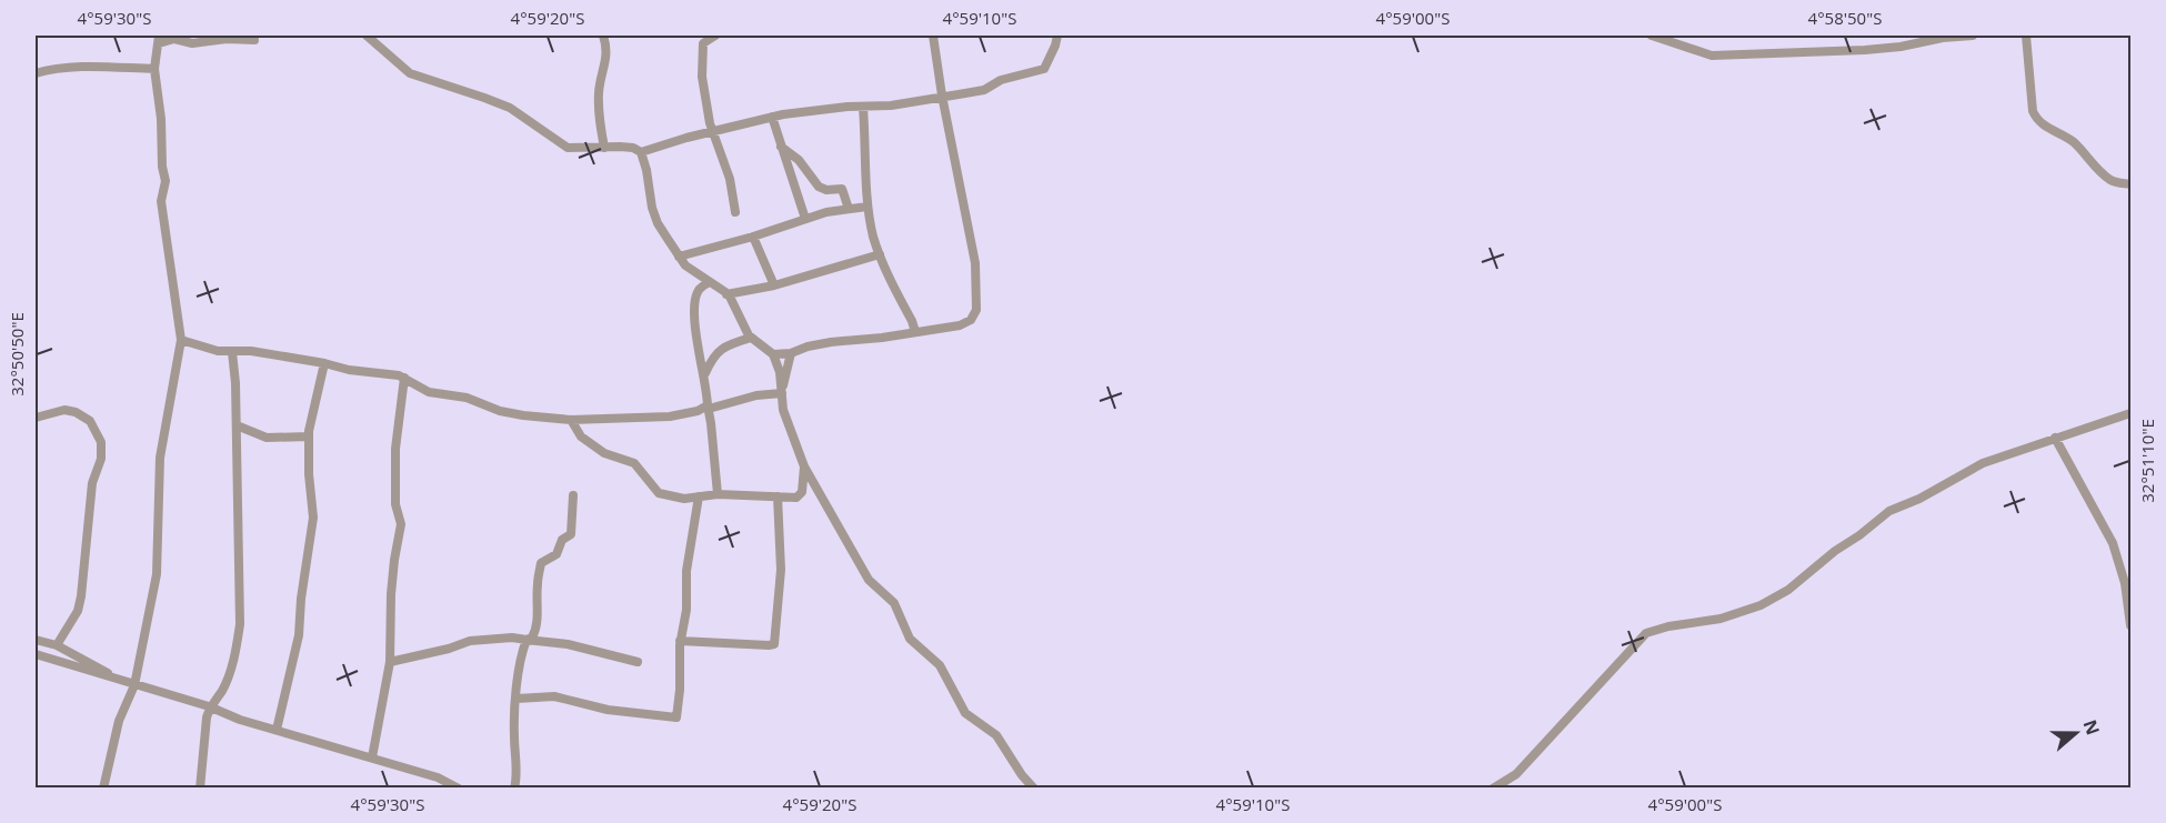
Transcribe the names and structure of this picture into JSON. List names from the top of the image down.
{
  "north": "right",
  "coordinates": [
    "4°59'30\"S",
    "4°59'20\"S",
    "4°59'10\"S",
    "4°59'00\"S",
    "4°58'50\"S",
    "32°50'50\"E",
    "32°51'10\"E"
  ]
}
